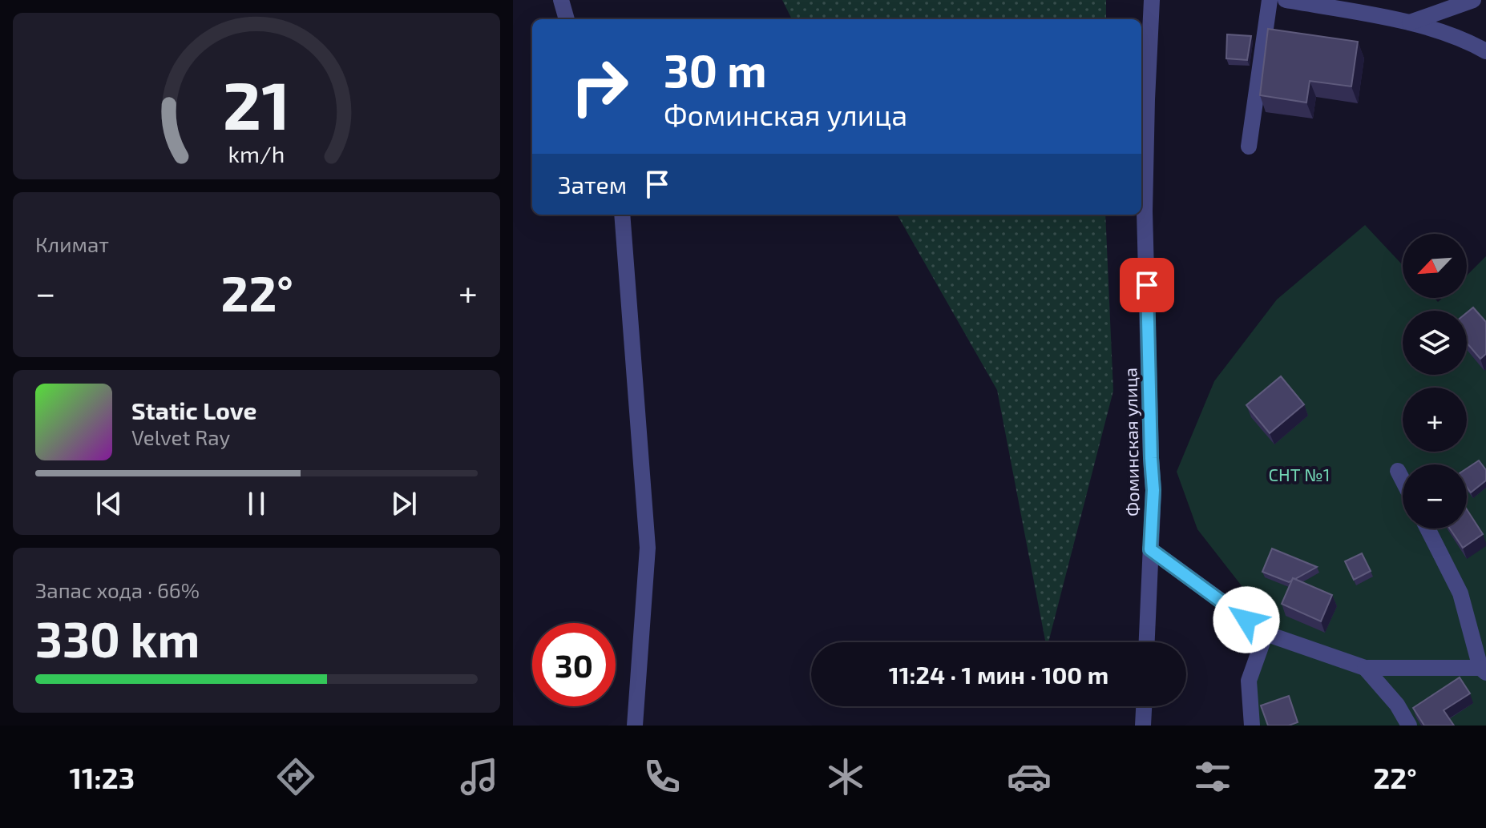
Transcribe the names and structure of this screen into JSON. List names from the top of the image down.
{
  "streets": {
    "street": ["Фоминская улица"]
  },
  "parks": ["СНТ №1"],
  "north": "bottom left",
  "page": {
    "turn": ["30 m", "Фоминская улица"],
    "then": "Затем",
    "tile": [
      "Климат",
      ["Запас хода · 66%", "330 km"]
    ],
    "map_buttons": ["+", "−"],
    "heat": ["−", "22°", "+"],
    "song": ["Static Love", "Velvet Ray"],
    "limit": "30",
    "trip": "11:24 · 1 мин · 100 m",
    "tabs": ["11:23", "22°"],
    "gauge": ["21", "km/h"]
  }
}
